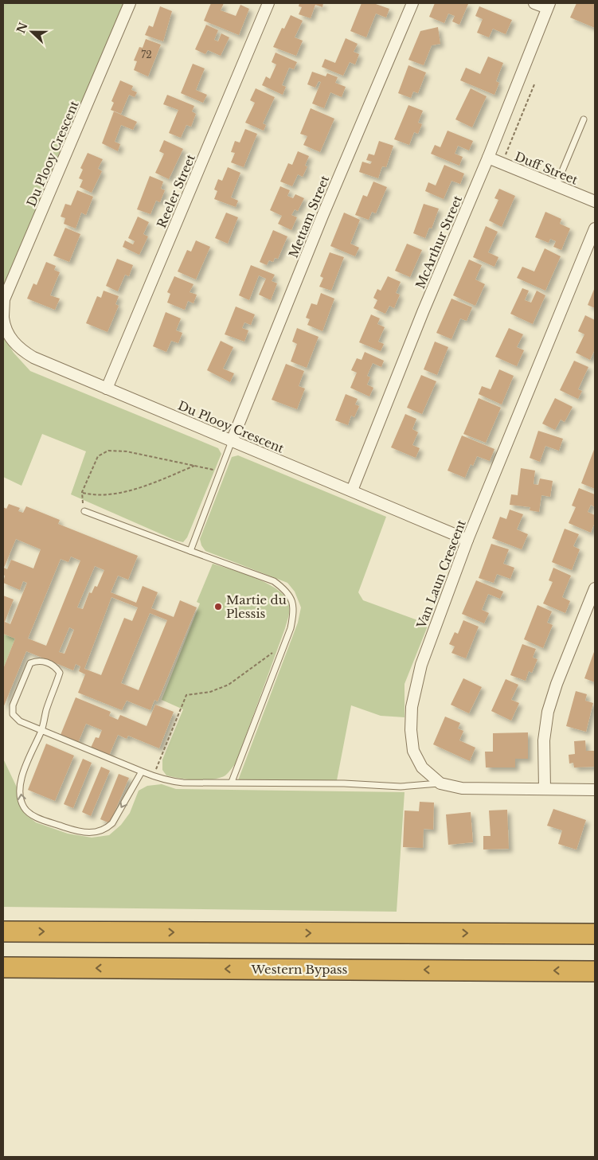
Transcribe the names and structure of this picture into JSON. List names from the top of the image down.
{
  "streets": {
    "highway": ["Western Bypass"],
    "street": [
      "Du Plooy Crescent",
      "Duff Street",
      "Reeler Street",
      "Mettam Street",
      "McArthur Street",
      "Van Laun Crescent"
    ]
  },
  "crossings": [
    ["Du Plooy Crescent", "Reeler Street"],
    ["Du Plooy Crescent", "Mettam Street"],
    ["Du Plooy Crescent", "McArthur Street"],
    ["Du Plooy Crescent", "Van Laun Crescent"],
    ["Duff Street", "McArthur Street"]
  ],
  "places": ["Martie du Plessis"],
  "house_numbers": ["72"],
  "north": "left"
}
